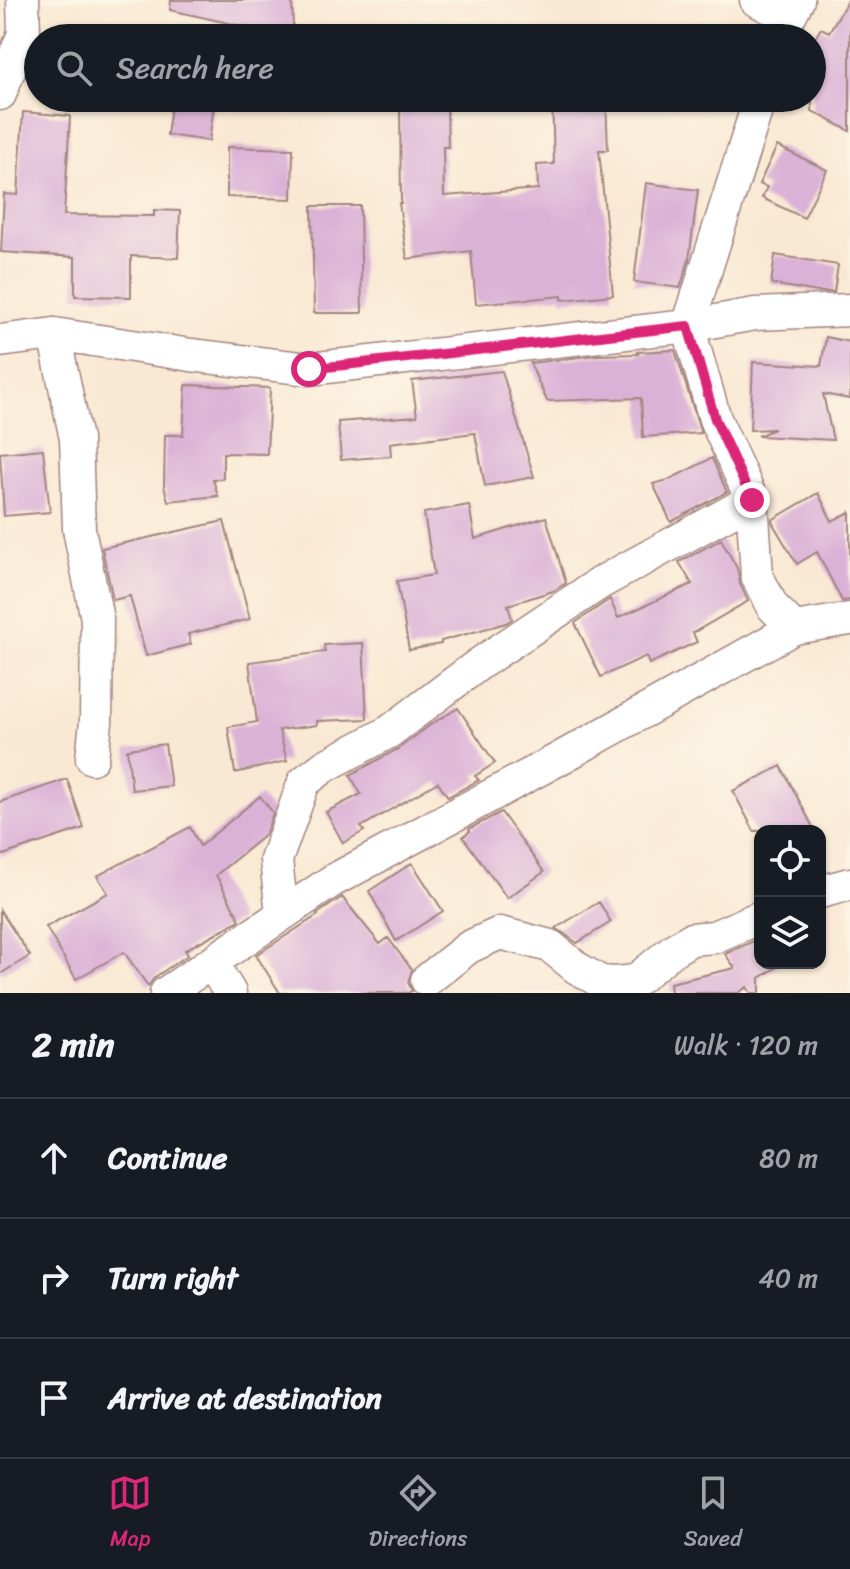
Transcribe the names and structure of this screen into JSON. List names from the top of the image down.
{
  "page": {
    "search": "Search here",
    "heading": ["2 min", "Walk · 120 m"],
    "list": [
      ["Continue", "80 m"],
      ["Turn right", "40 m"],
      "Arrive at destination"
    ],
    "nav": ["Map", "Directions", "Saved"]
  }
}
